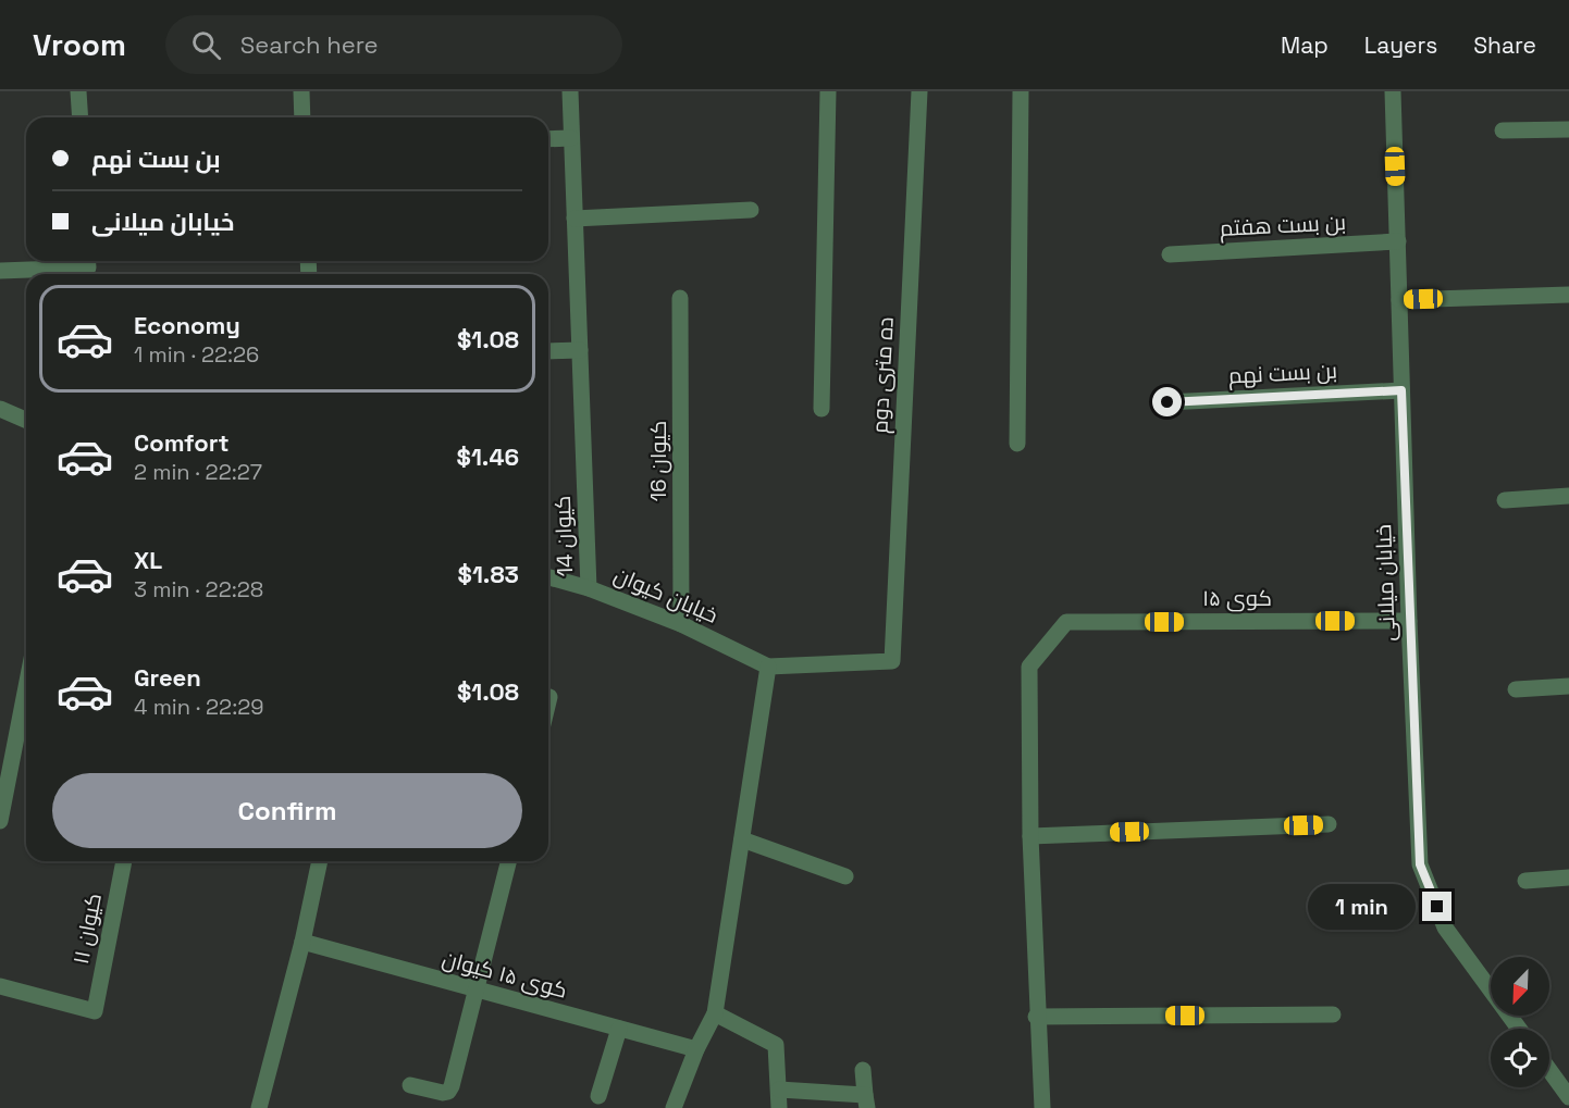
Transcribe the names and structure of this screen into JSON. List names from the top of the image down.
{
  "streets": {
    "street": [
      "بن بست هفتم",
      "بن بست نهم",
      "ده متری دوم",
      "کیوان 16",
      "کیوان 14",
      "خیابان میلانی",
      "خیابان کیوان",
      "کوی ۱۵",
      "کیوان ۱۱",
      "کوی ۱۵ کیوان"
    ]
  },
  "crossings": [
    ["بن بست هفتم", "خیابان میلانی"],
    ["بن بست نهم", "خیابان میلانی"],
    ["ده متری دوم", "خیابان کیوان"],
    ["کیوان 16", "خیابان کیوان"],
    ["کیوان 14", "خیابان کیوان"],
    ["خیابان میلانی", "کوی ۱۵"]
  ],
  "north": "bottom left",
  "page": {
    "header": "Vroom",
    "search": "Search here",
    "nav": ["Map", "Layers", "Share"],
    "banner": ["بن بست نهم", "خیابان میلانی"],
    "list": [
      {
        "name": "Economy",
        "note": "1 min · 22:26",
        "value": "$1.08"
      },
      {
        "name": "Comfort",
        "note": "2 min · 22:27",
        "value": "$1.46"
      },
      {
        "name": "XL",
        "note": "3 min · 22:28",
        "value": "$1.83"
      },
      {
        "name": "Green",
        "note": "4 min · 22:29",
        "value": "$1.08"
      }
    ],
    "buttons": "Confirm",
    "bubble": "1 min"
  }
}
